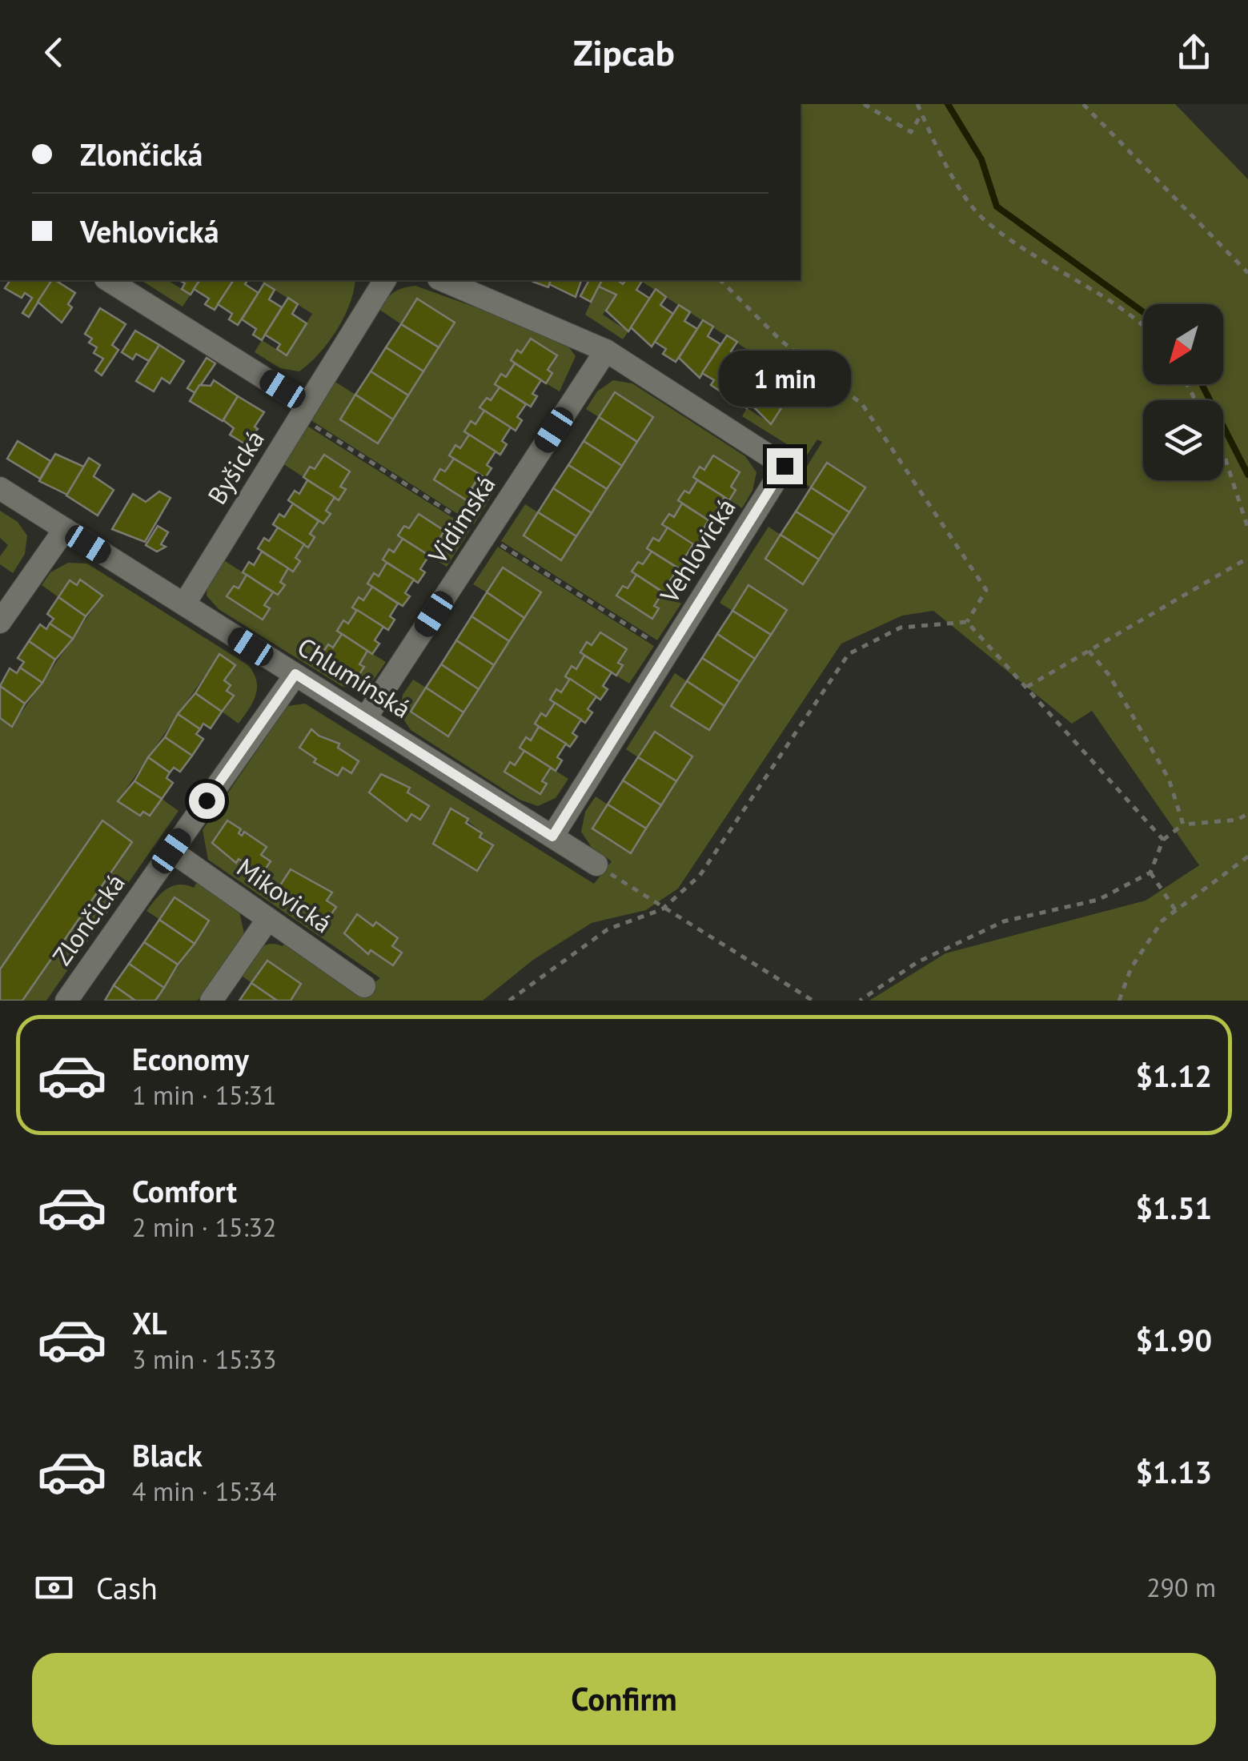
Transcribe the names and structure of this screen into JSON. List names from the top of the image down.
{
  "streets": {
    "street": [
      "Byšická",
      "Vidimská",
      "Vehlovická",
      "Chlumínská",
      "Mikovická",
      "Zlončická"
    ]
  },
  "crossings": [
    ["Byšická", "Chlumínská"],
    ["Vidimská", "Vehlovická"],
    ["Vidimská", "Chlumínská"],
    ["Vehlovická", "Chlumínská"],
    ["Chlumínská", "Zlončická"],
    ["Mikovická", "Zlončická"]
  ],
  "north": "bottom left",
  "page": {
    "header": "Zipcab",
    "banner": ["Zlončická", "Vehlovická"],
    "bubble": "1 min",
    "list": [
      {
        "name": "Economy",
        "note": "1 min · 15:31",
        "value": "$1.12"
      },
      {
        "name": "Comfort",
        "note": "2 min · 15:32",
        "value": "$1.51"
      },
      {
        "name": "XL",
        "note": "3 min · 15:33",
        "value": "$1.90"
      },
      {
        "name": "Black",
        "note": "4 min · 15:34",
        "value": "$1.13"
      }
    ],
    "pay": ["Cash", "290 m"],
    "buttons": "Confirm"
  }
}
